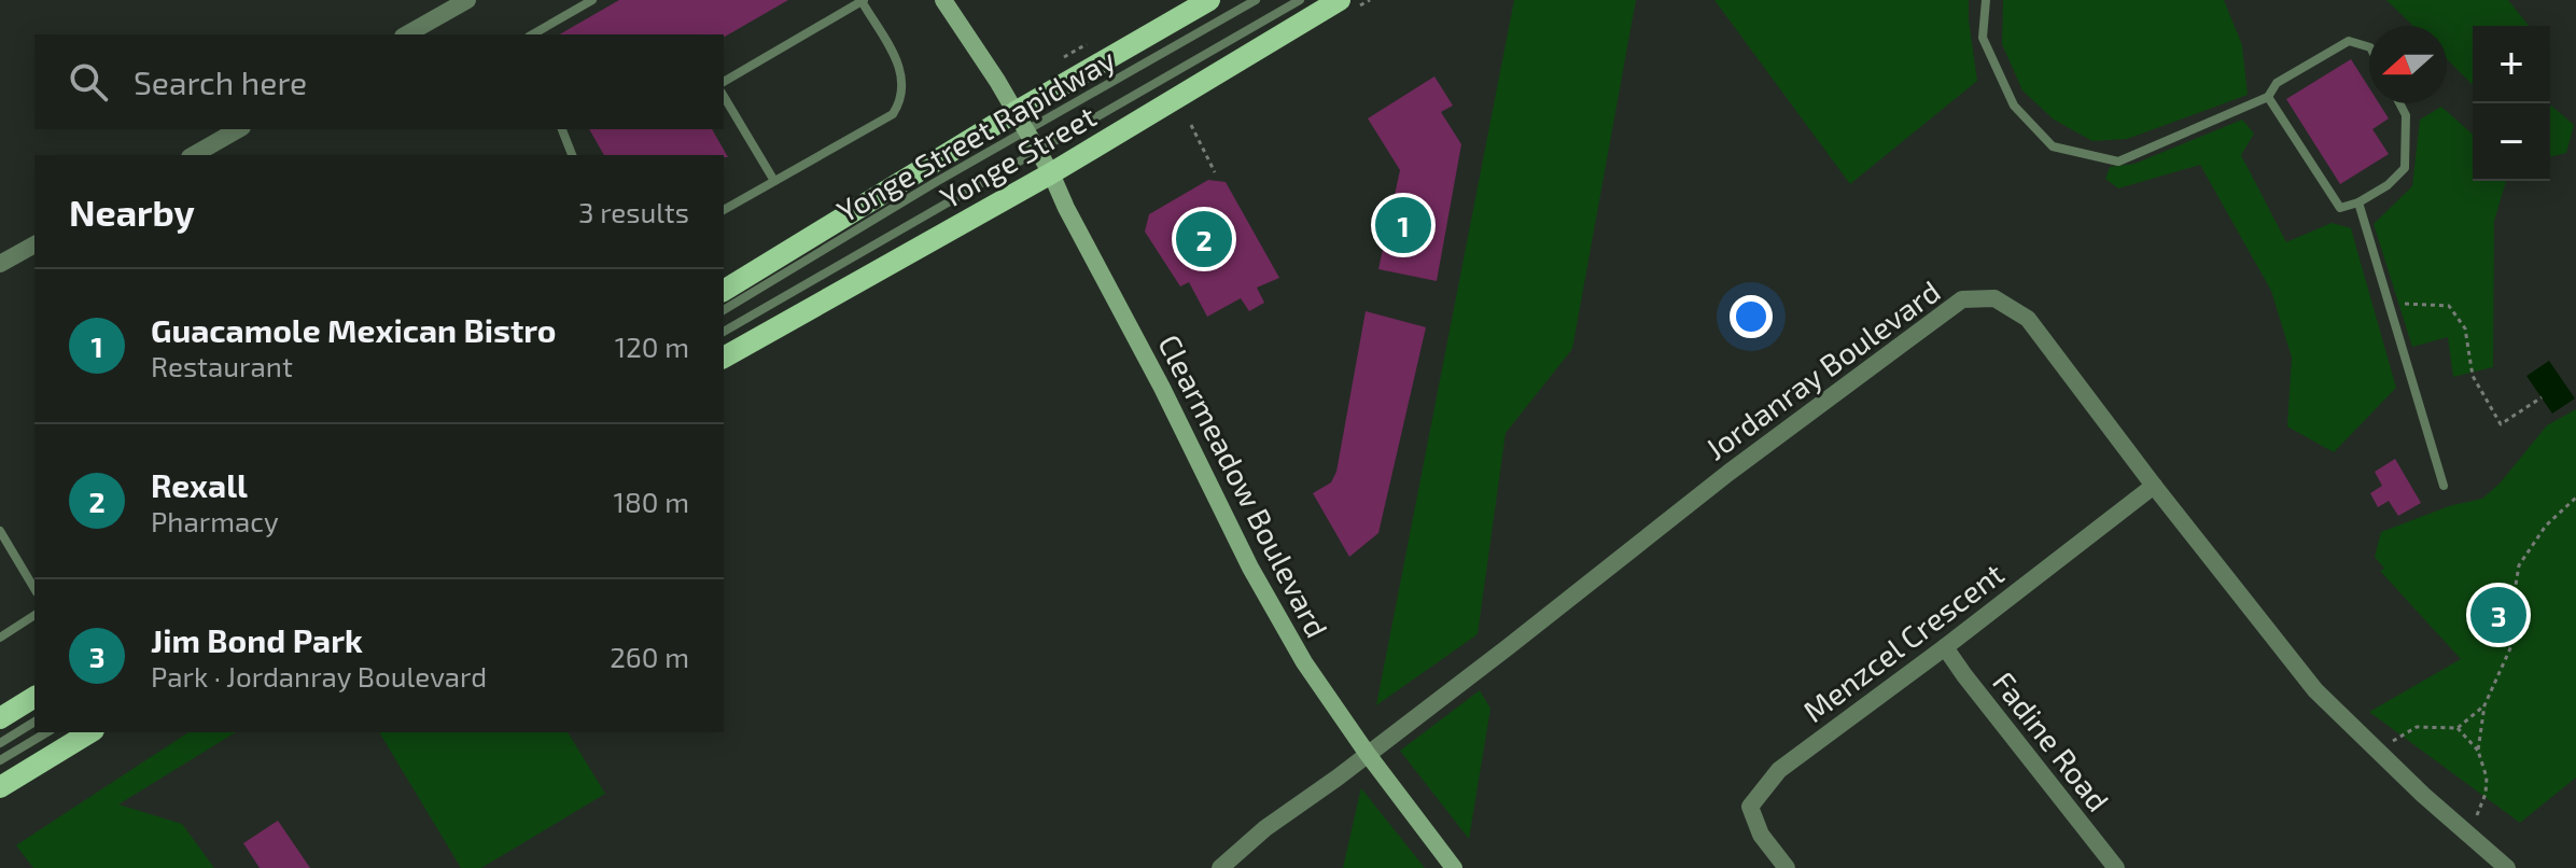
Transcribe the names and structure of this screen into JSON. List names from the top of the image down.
{
  "streets": {
    "main road": ["Yonge Street"],
    "street": [
      "Jordanray Boulevard",
      "Clearmeadow Boulevard",
      "Menzcel Crescent",
      "Fadine Road"
    ],
    "lane": ["Yonge Street Rapidway"]
  },
  "crossings": [
    ["Yonge Street Rapidway", "Clearmeadow Boulevard"],
    ["Yonge Street", "Clearmeadow Boulevard"],
    ["Jordanray Boulevard", "Clearmeadow Boulevard"],
    ["Jordanray Boulevard", "Menzcel Crescent"],
    ["Menzcel Crescent", "Fadine Road"]
  ],
  "north": "left",
  "page": {
    "map_buttons": ["+", "−"],
    "search": "Search here",
    "heading": ["Nearby", "3 results"],
    "pins": ["1", "2", "3"],
    "list": [
      {
        "mark": "1",
        "name": "Guacamole Mexican Bistro",
        "note": "Restaurant",
        "value": "120 m"
      },
      {
        "mark": "2",
        "name": "Rexall",
        "note": "Pharmacy",
        "value": "180 m"
      },
      {
        "mark": "3",
        "name": "Jim Bond Park",
        "note": "Park · Jordanray Boulevard",
        "value": "260 m"
      }
    ]
  }
}
